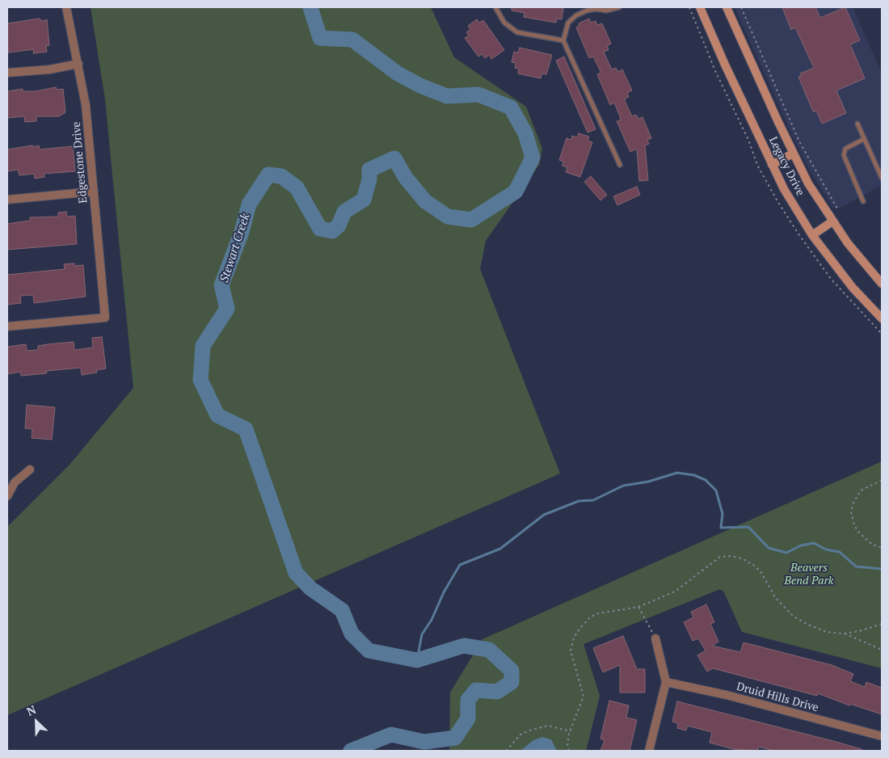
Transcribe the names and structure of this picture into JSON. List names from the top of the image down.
{
  "streets": {
    "main road": ["Legacy Drive"],
    "street": ["Edgestone Drive", "Druid Hills Drive"]
  },
  "water": ["Stewart Creek"],
  "parks": ["Beavers Bend Park"],
  "north": "top left"
}
